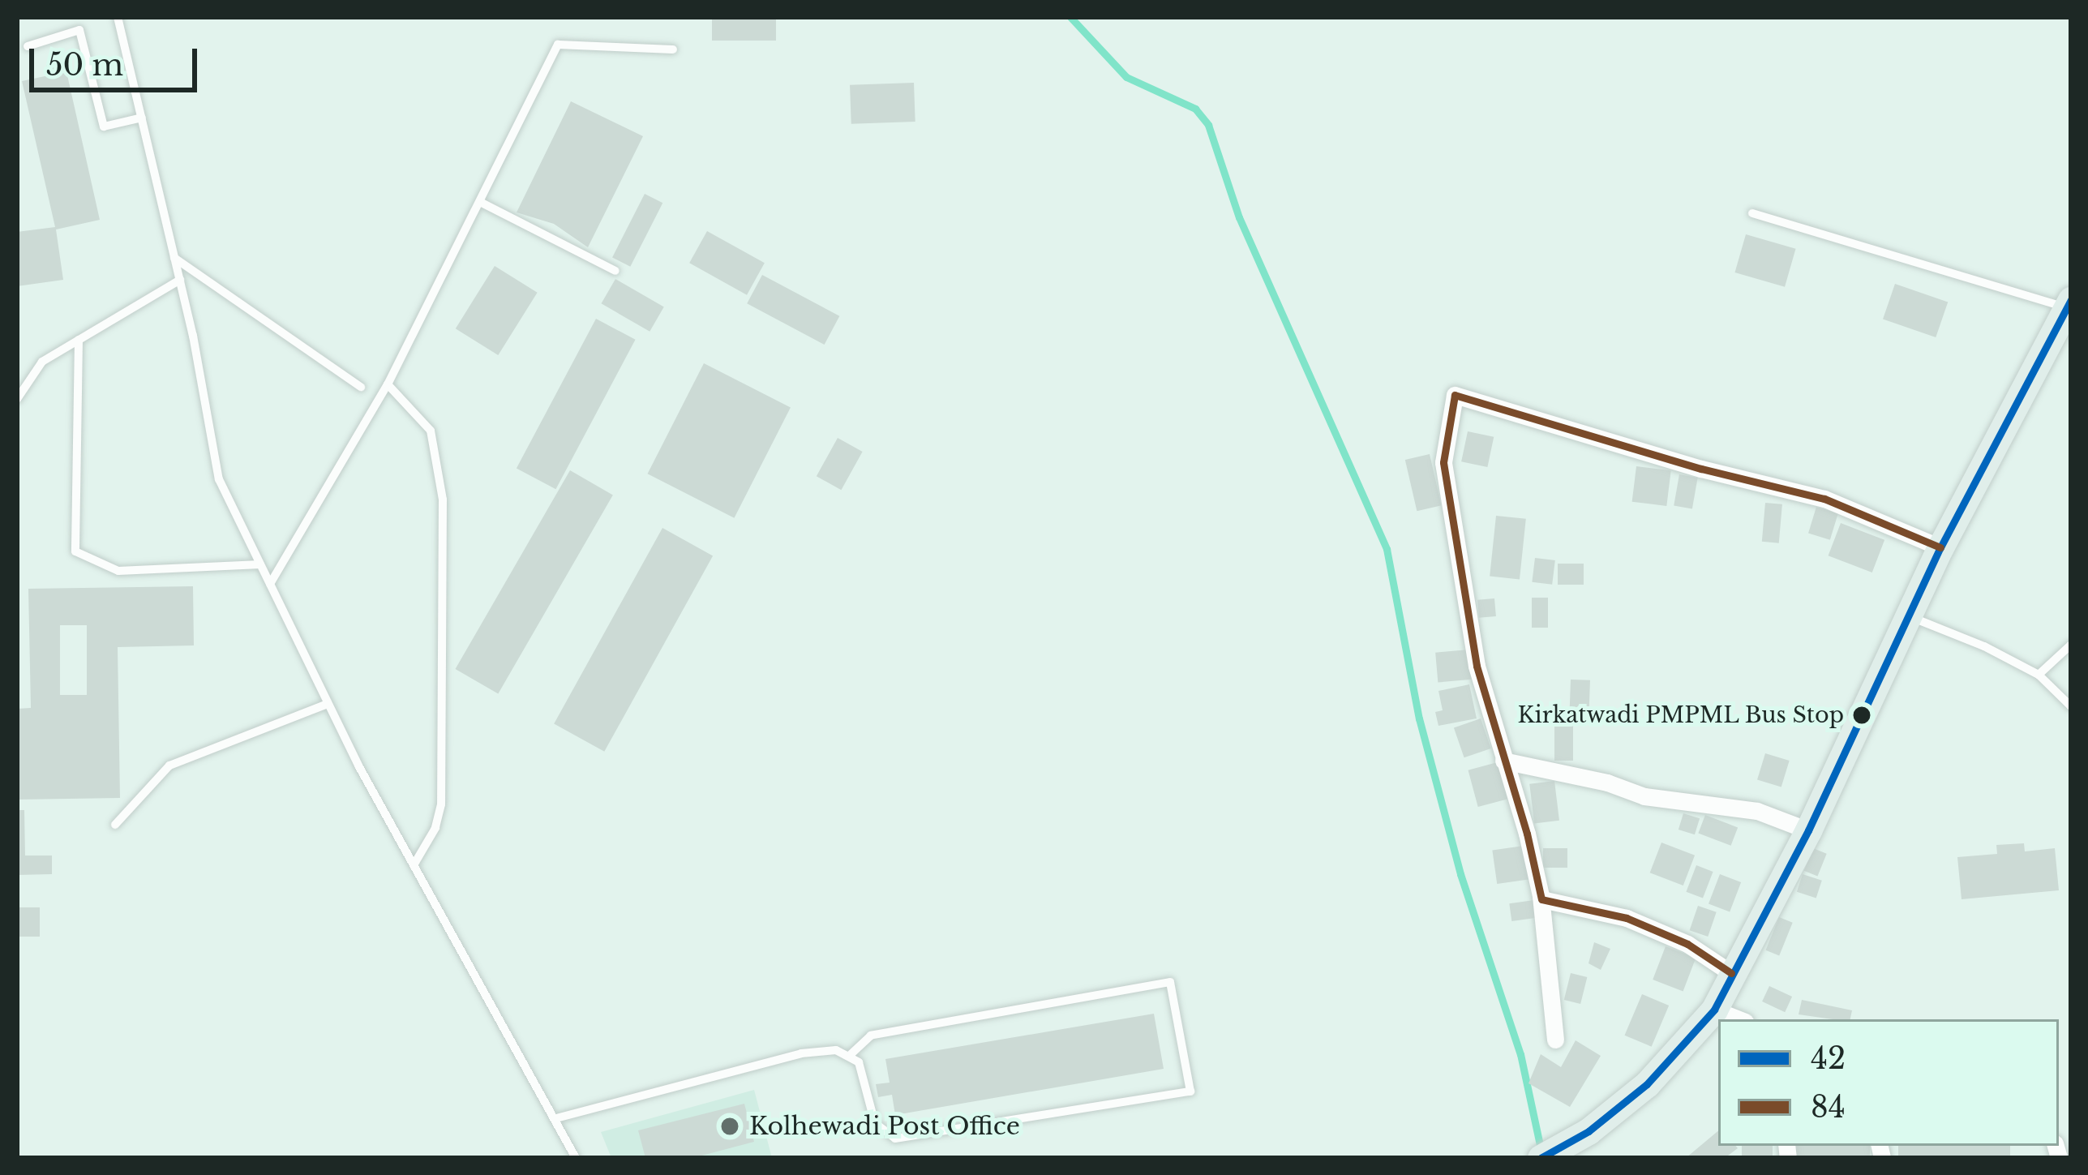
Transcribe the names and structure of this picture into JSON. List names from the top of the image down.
{
  "places": ["Kirkatwadi PMPML Bus Stop", "Kolhewadi Post Office"],
  "lines": ["transit line 42", "transit line 84"],
  "legend": ["42", "84"],
  "scale_bar": "50 m"
}
